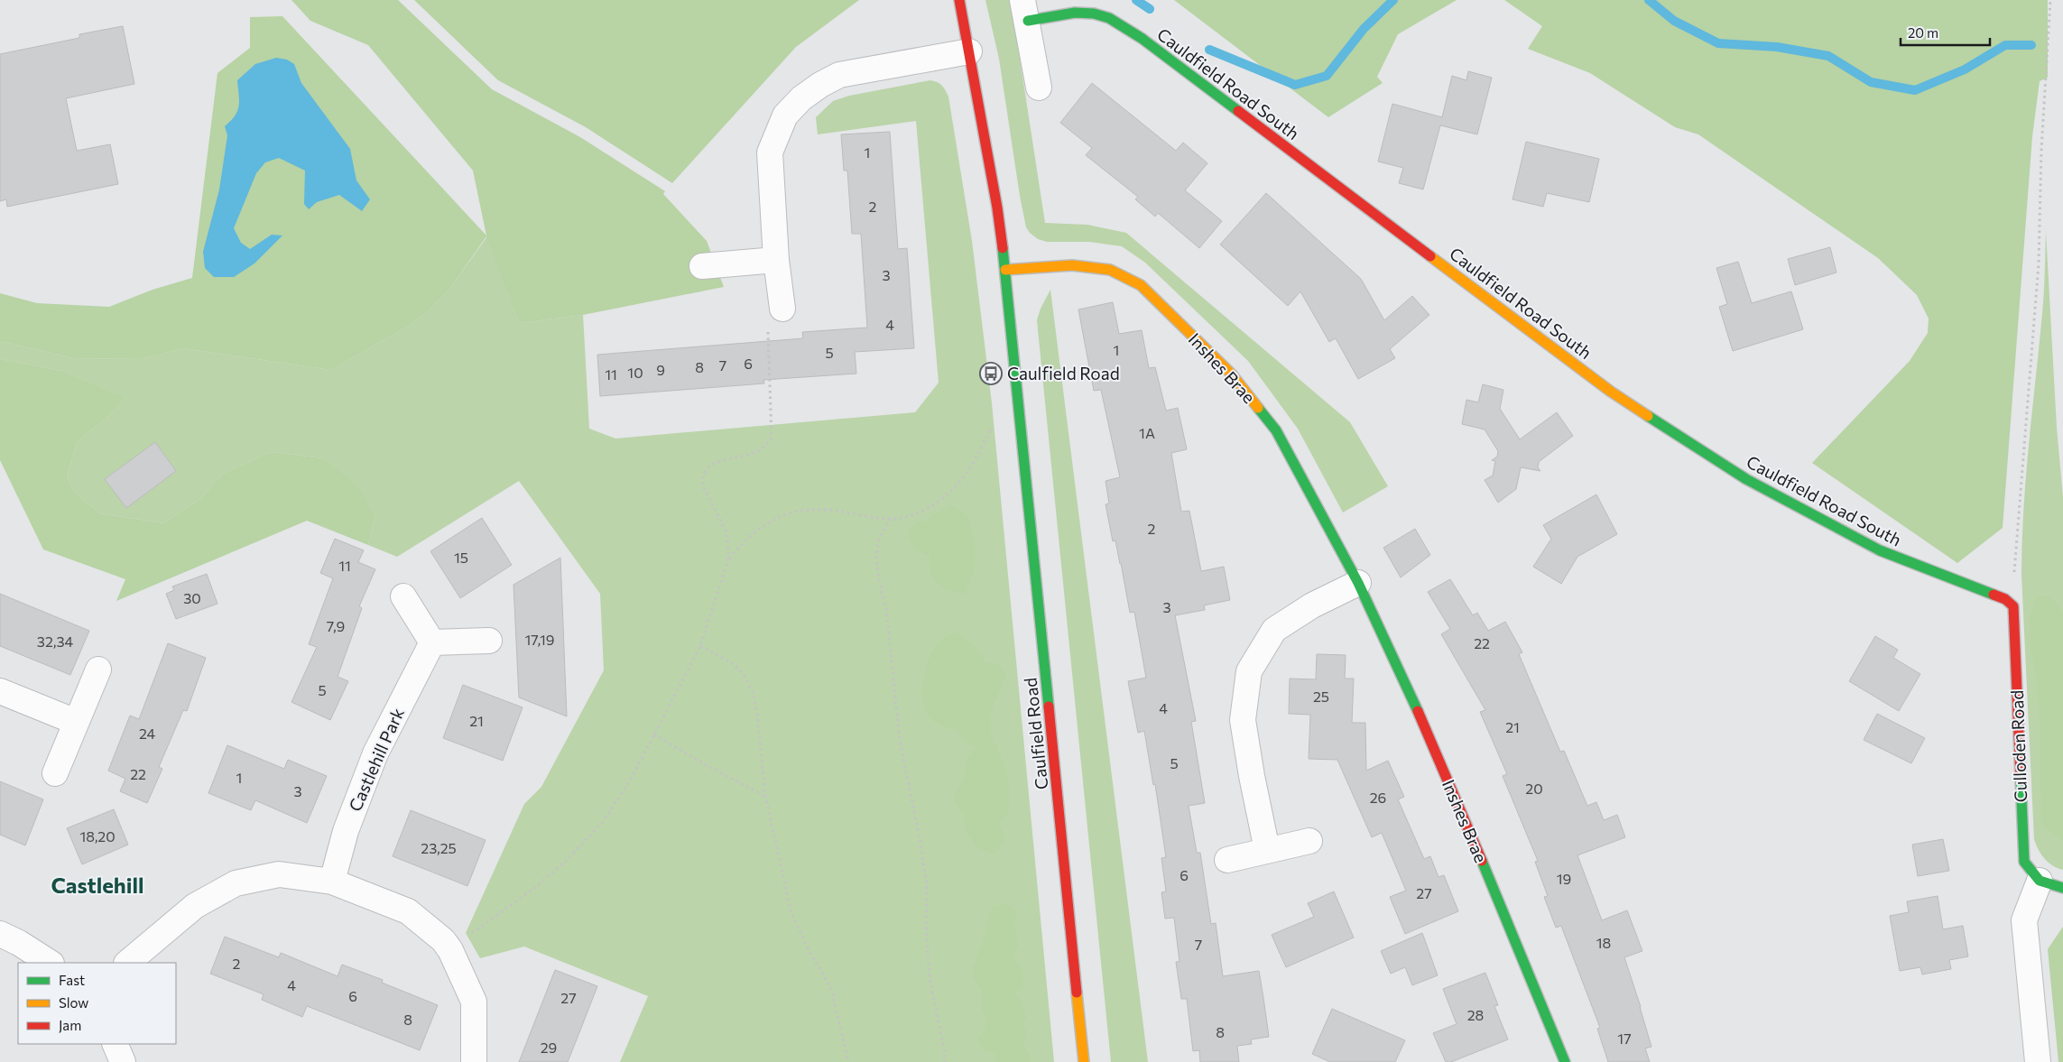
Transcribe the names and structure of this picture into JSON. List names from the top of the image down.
{
  "streets": {
    "street": [
      "Cauldfield Road South",
      "Inshes Brae",
      "Caulfield Road",
      "Culloden Road",
      "Castlehill Park"
    ]
  },
  "crossings": [
    ["Cauldfield Road South", "Culloden Road"],
    ["Inshes Brae", "Caulfield Road"]
  ],
  "districts": ["Castlehill"],
  "places": {
    "bus stop": ["Caulfield Road"]
  },
  "house_numbers": [
    "1",
    "2",
    "3",
    "4",
    "1",
    "5",
    "6",
    "7",
    "8",
    "9",
    "10",
    "11",
    "1A",
    "2",
    "15",
    "11",
    "30",
    "3",
    "7,9",
    "17,19",
    "32,34",
    "22",
    "5",
    "25",
    "4",
    "21",
    "21",
    "24",
    "5",
    "22",
    "1",
    "20",
    "3",
    "26",
    "18,20",
    "23,25",
    "6",
    "19",
    "27",
    "18",
    "7",
    "2",
    "4",
    "6",
    "27",
    "28",
    "8",
    "8",
    "17",
    "29"
  ],
  "legend": ["Fast", "Slow", "Jam"],
  "scale_bar": "20 m"
}
